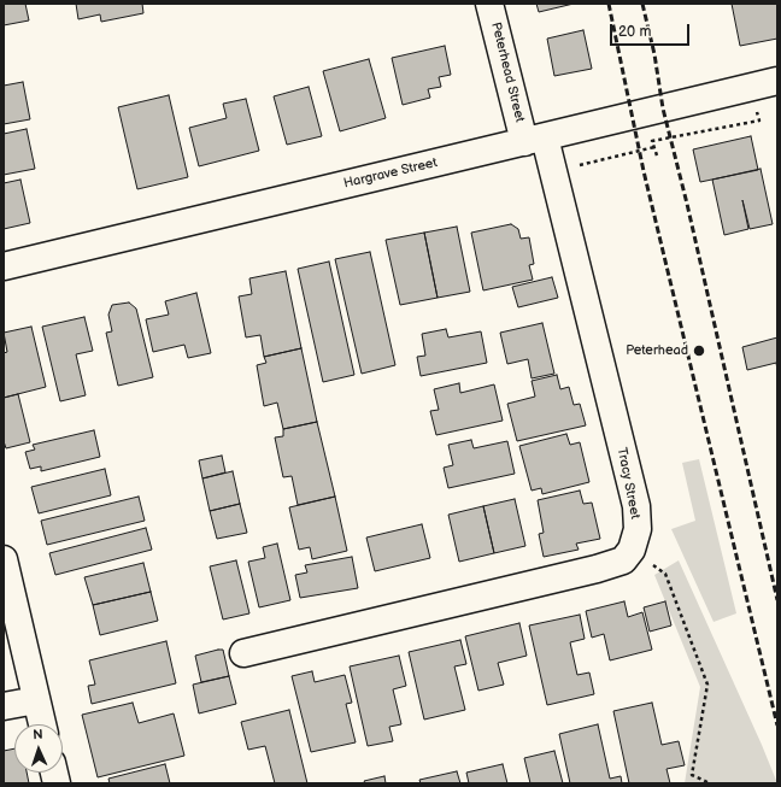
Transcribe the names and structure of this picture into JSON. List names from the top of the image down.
{
  "streets": {
    "street": ["Peterhead Street", "Hargrave Street", "Tracy Street"]
  },
  "crossings": [
    ["Peterhead Street", "Hargrave Street"],
    ["Peterhead Street", "Tracy Street"],
    ["Hargrave Street", "Tracy Street"]
  ],
  "places": ["Peterhead"],
  "scale_bar": "20 m",
  "north": "top"
}
